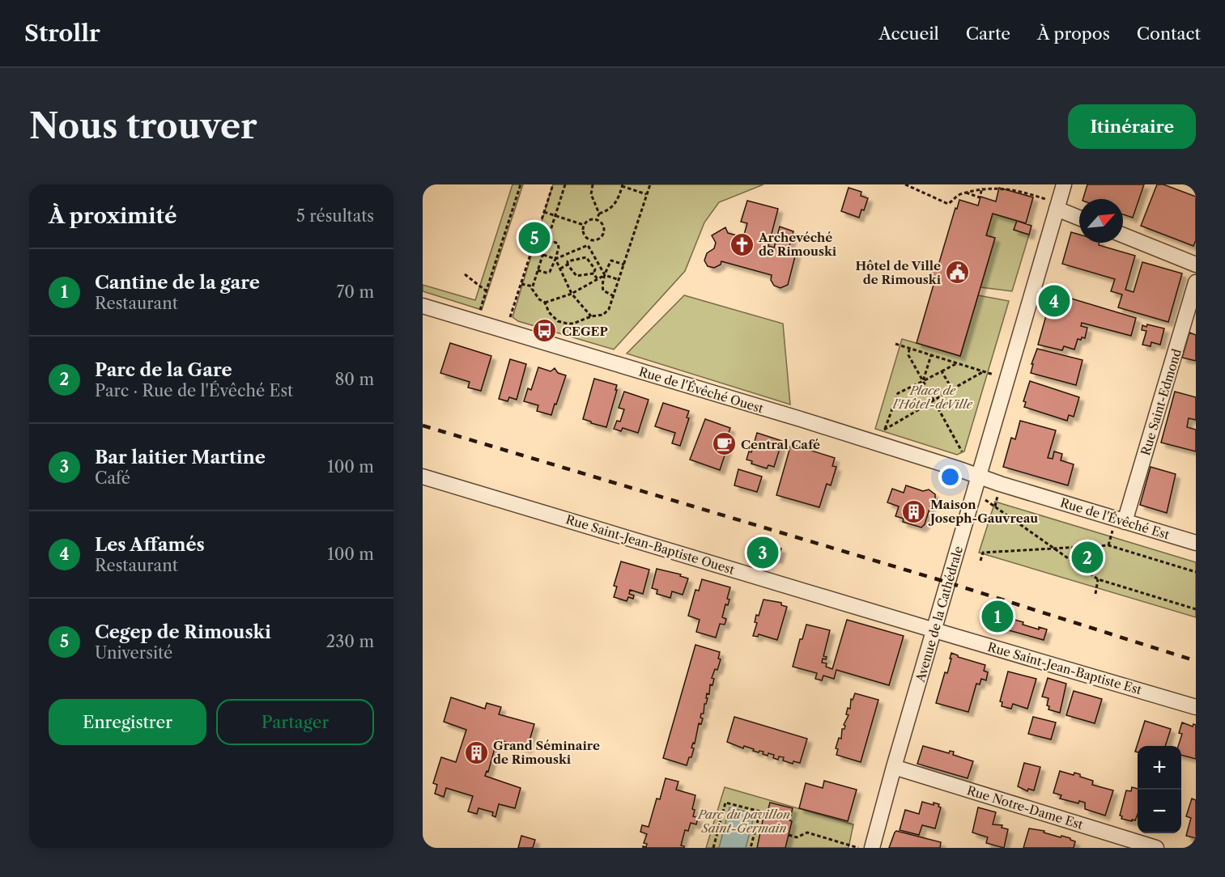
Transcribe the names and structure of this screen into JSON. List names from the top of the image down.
{
  "streets": {
    "street": [
      "Rue de l'Évêché Ouest",
      "Rue Saint-Edmond",
      "Rue de l'Évêché Est",
      "Rue Saint-Jean-Baptiste Ouest",
      "Avenue de la Cathédrale",
      "Rue Saint-Jean-Baptiste Est",
      "Rue Notre-Dame Est"
    ]
  },
  "crossings": [
    ["Rue de l'Évêché Ouest", "Rue de l'Évêché Est"],
    ["Rue de l'Évêché Ouest", "Avenue de la Cathédrale"],
    ["Rue Saint-Edmond", "Rue de l'Évêché Est"],
    ["Rue de l'Évêché Est", "Avenue de la Cathédrale"],
    ["Rue Saint-Jean-Baptiste Ouest", "Avenue de la Cathédrale"],
    ["Rue Saint-Jean-Baptiste Ouest", "Rue Saint-Jean-Baptiste Est"],
    ["Avenue de la Cathédrale", "Rue Saint-Jean-Baptiste Est"],
    ["Avenue de la Cathédrale", "Rue Notre-Dame Est"]
  ],
  "parks": ["Place de l'Hôtel-deVille", "Parc du pavillon Saint-Germain"],
  "places": {
    "church": ["Archevéché de Rimouski"],
    "public building": ["Hôtel de Ville de Rimouski"],
    "bus stop": ["CEGEP"],
    "cafe": ["Central Café"],
    "building": ["Maison Joseph-Gauvreau", "Grand Séminaire de Rimouski"]
  },
  "north": "top right",
  "page": {
    "header": "Strollr",
    "nav": [
      "Accueil",
      "Carte",
      "À propos",
      "Contact"
    ],
    "buttons": [
      "Itinéraire",
      ["Enregistrer", "Partager"]
    ],
    "title": "Nous trouver",
    "heading": ["À proximité", "5 résultats"],
    "pins": [
      "5",
      "4",
      "3",
      "2",
      "1"
    ],
    "list": [
      {
        "mark": "1",
        "name": "Cantine de la gare",
        "note": "Restaurant",
        "value": "70 m"
      },
      {
        "mark": "2",
        "name": "Parc de la Gare",
        "note": "Parc · Rue de l'Évêché Est",
        "value": "80 m"
      },
      {
        "mark": "3",
        "name": "Bar laitier Martine",
        "note": "Café",
        "value": "100 m"
      },
      {
        "mark": "4",
        "name": "Les Affamés",
        "note": "Restaurant",
        "value": "100 m"
      },
      {
        "mark": "5",
        "name": "Cegep de Rimouski",
        "note": "Université",
        "value": "230 m"
      }
    ],
    "map_buttons": ["+", "−"]
  }
}
